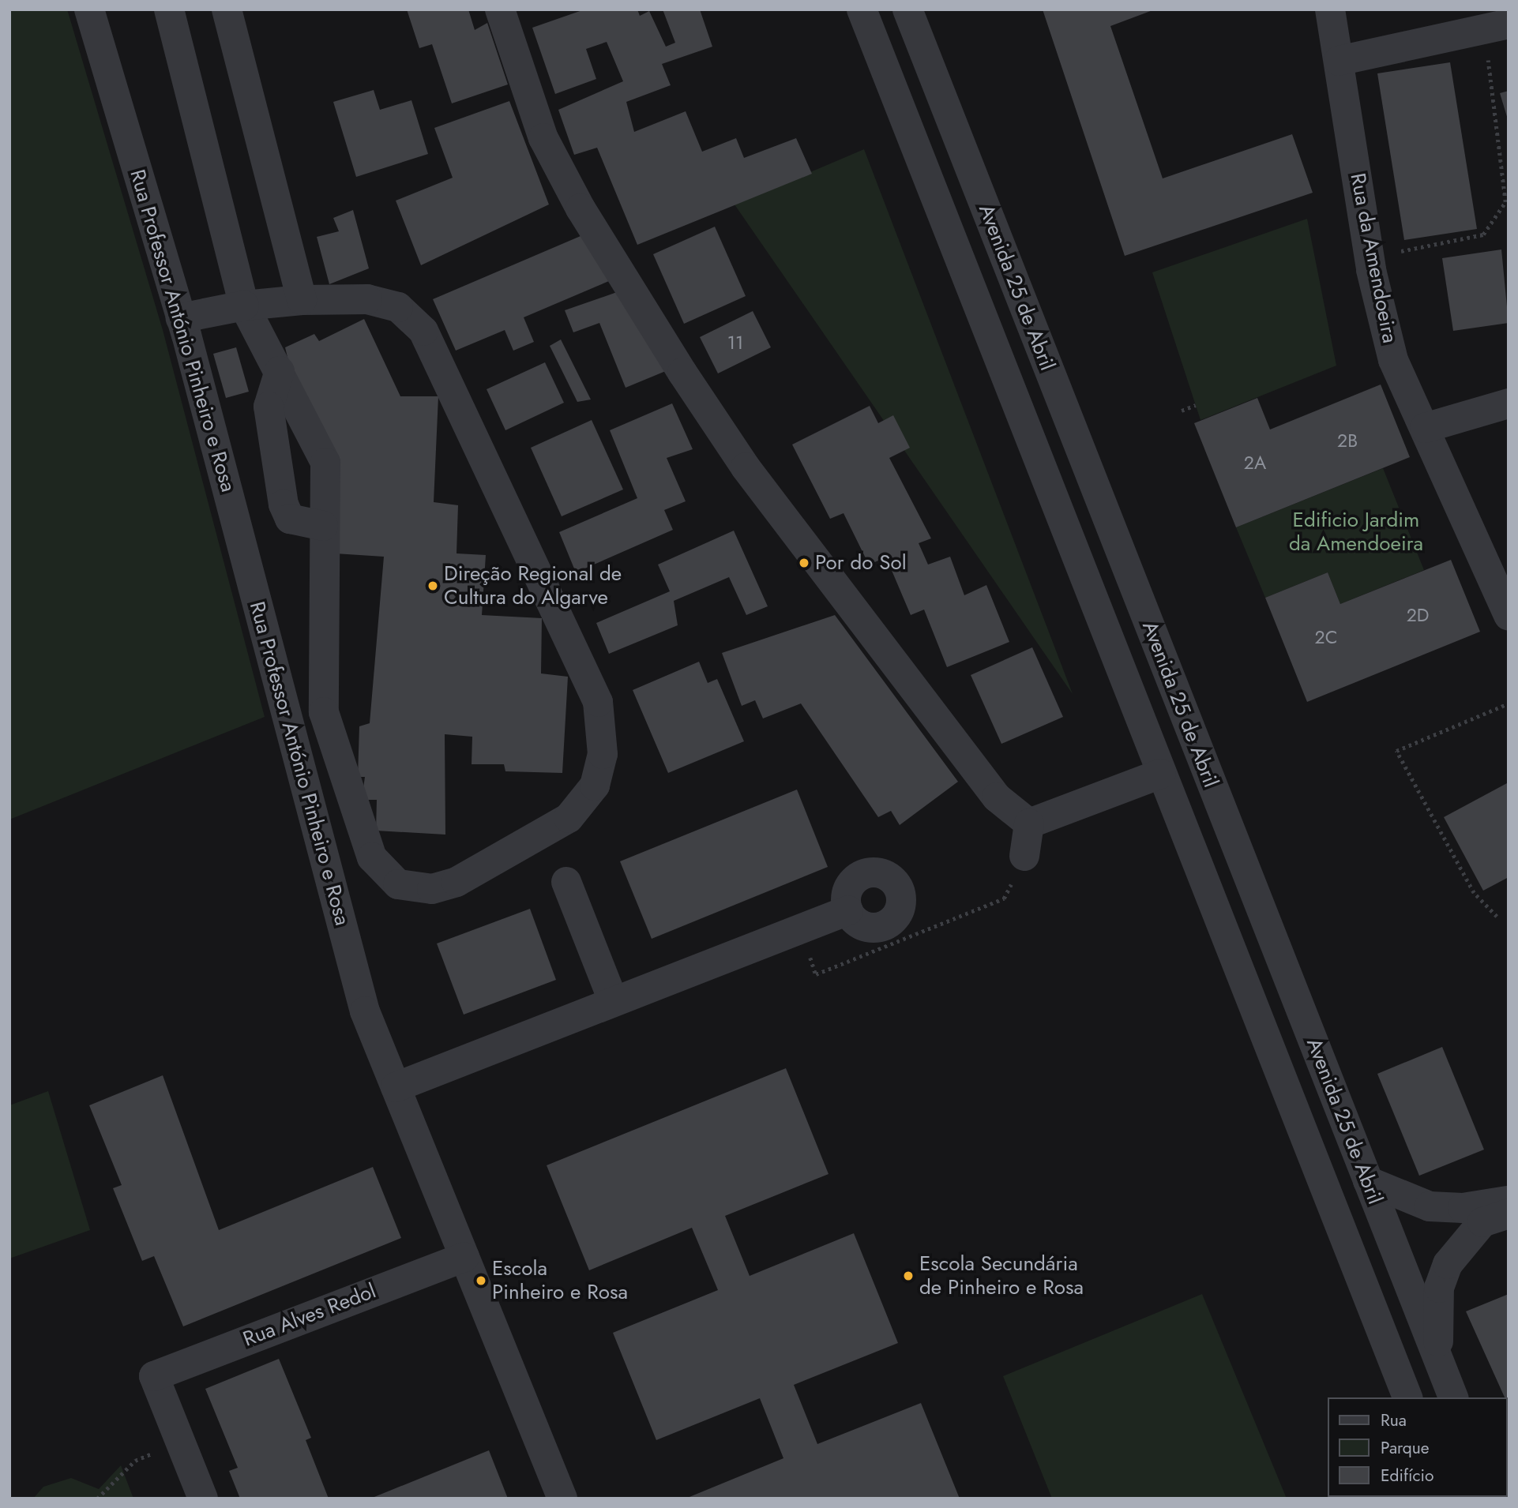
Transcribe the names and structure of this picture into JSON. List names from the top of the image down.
{
  "streets": {
    "street": [
      "Rua da Amendoeira",
      "Avenida 25 de Abril",
      "Rua Professor António Pinheiro e Rosa",
      "Rua Alves Redol"
    ]
  },
  "crossings": [
    ["Rua Professor António Pinheiro e Rosa", "Rua Alves Redol"]
  ],
  "parks": ["Edificio Jardim da Amendoeira"],
  "places": [
    "Por do Sol",
    "Direção Regional de Cultura do Algarve",
    "Escola Secundária de Pinheiro e Rosa",
    "Escola Pinheiro e Rosa"
  ],
  "house_numbers": [
    "11",
    "2B",
    "2A",
    "2D",
    "2C"
  ],
  "legend": ["Rua", "Parque", "Edifício"]
}
